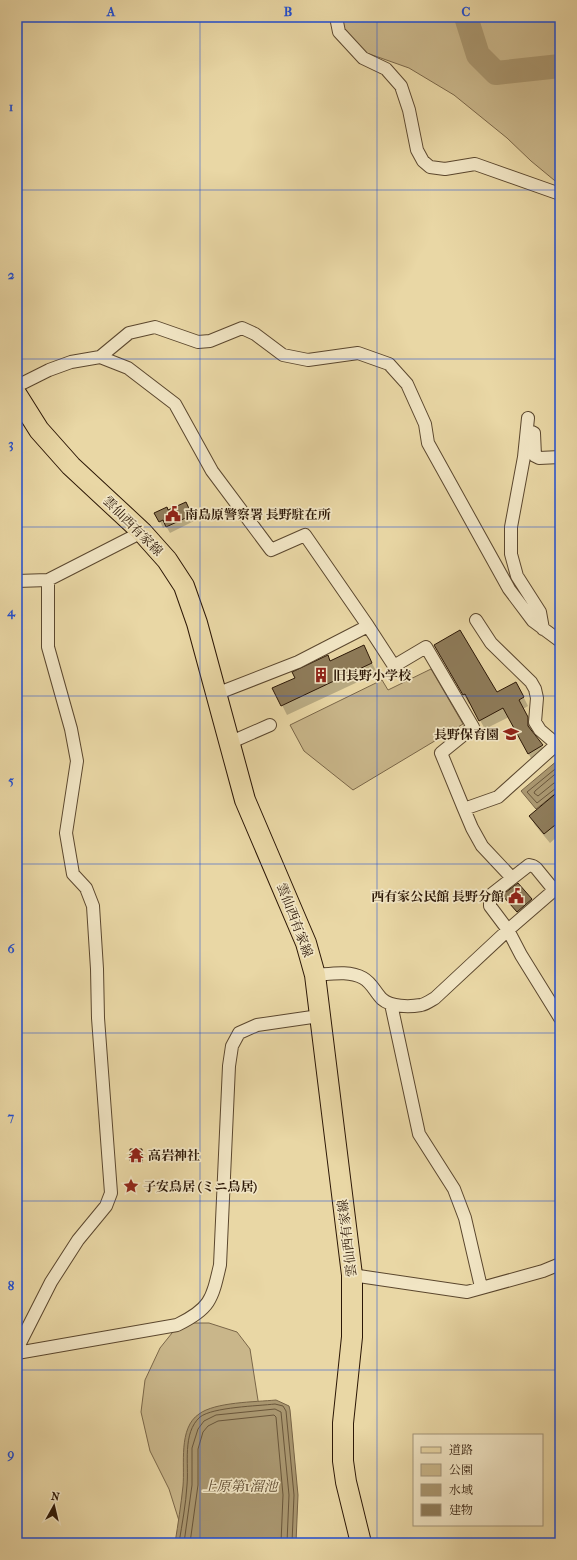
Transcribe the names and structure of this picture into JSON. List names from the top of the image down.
{
  "streets": {
    "main road": ["雲仙西有家線"]
  },
  "water": ["上原第1溜池"],
  "places": {
    "public building": ["南島原警察署 長野駐在所", "西有家公民館 長野分館"],
    "building": ["旧長野小学校"],
    "school or university": ["長野保育園"],
    "temple": ["高岩神社"],
    "place": ["子安鳥居 (ミニ鳥居)"]
  },
  "legend": [
    "道路",
    "公園",
    "水域",
    "建物"
  ],
  "north": "top",
  "grid": {
    "columns": ["A", "B", "C"],
    "rows": [
      "1",
      "2",
      "3",
      "4",
      "5",
      "6",
      "7",
      "8",
      "9"
    ]
  }
}
